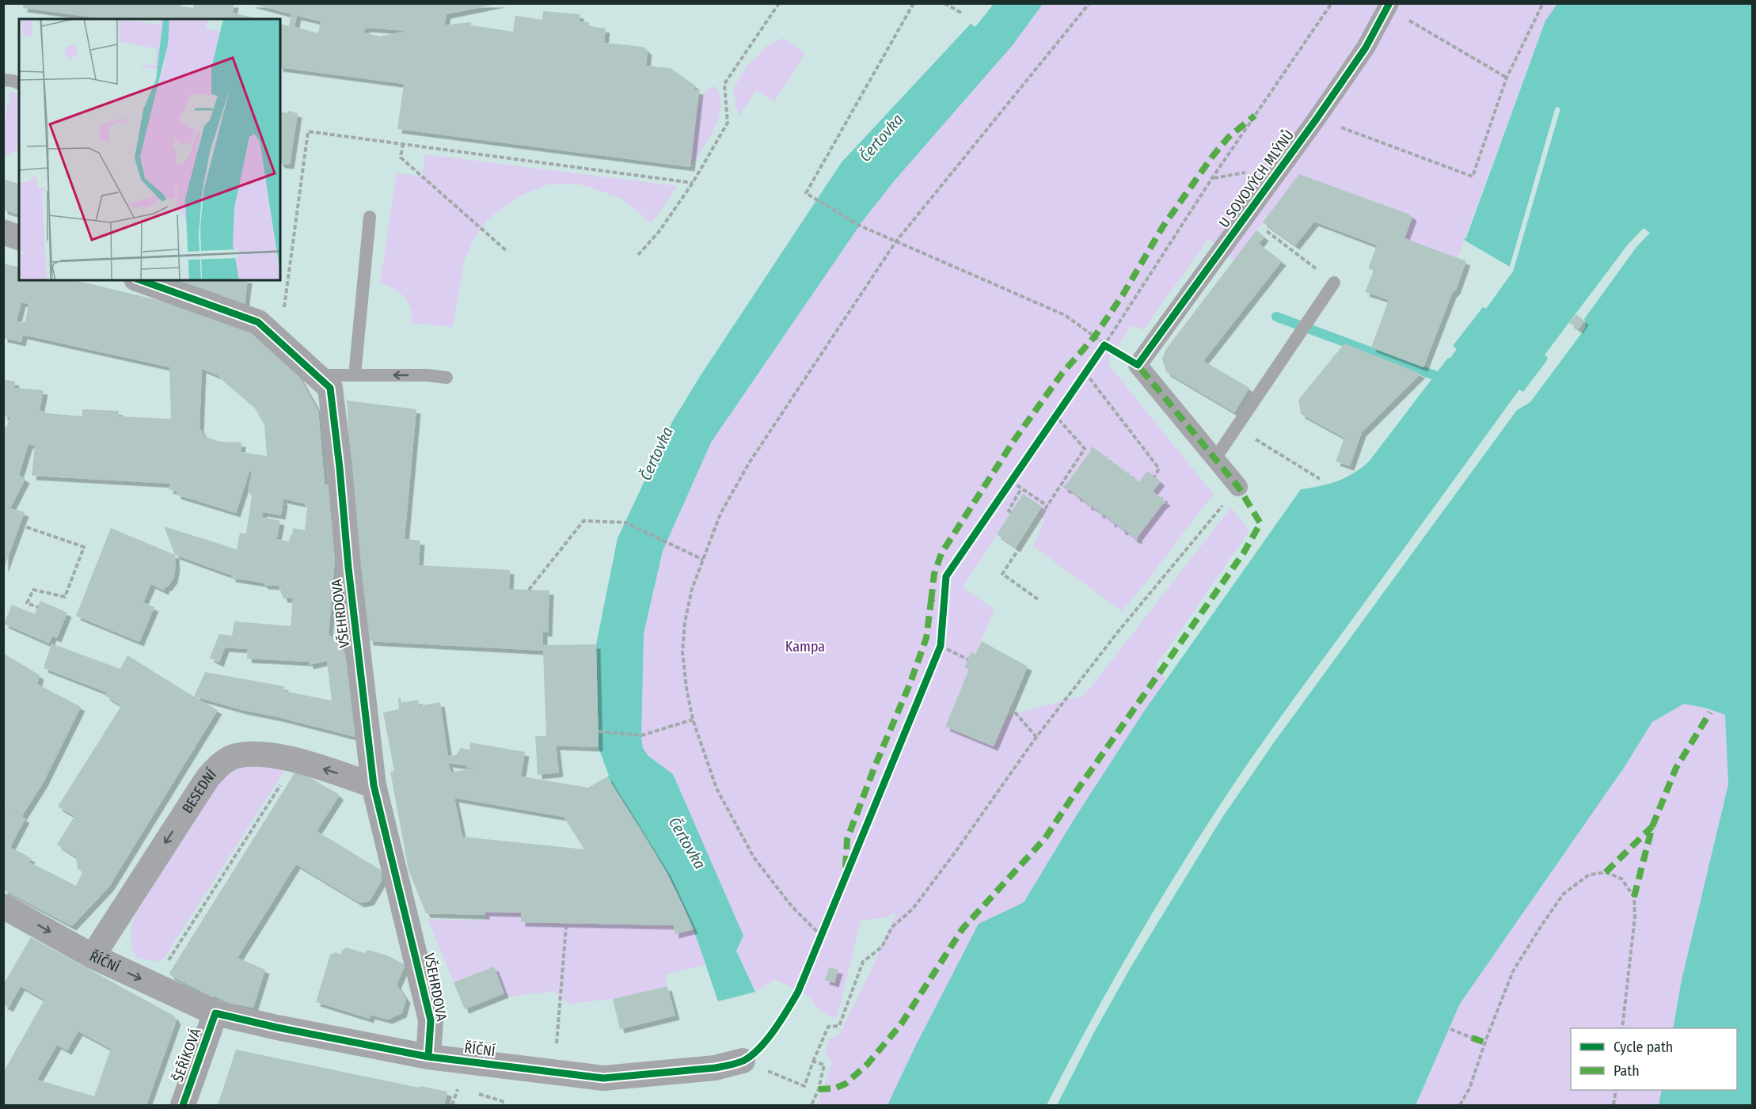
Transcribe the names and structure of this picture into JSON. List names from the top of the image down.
{
  "streets": {
    "street": [
      "U SOVOVÝCH MLÝNŮ",
      "VŠEHRDOVA",
      "BESEDNÍ",
      "ŘÍČNÍ",
      "ŠEŘÍKOVÁ"
    ]
  },
  "crossings": [
    ["VŠEHRDOVA", "BESEDNÍ"],
    ["VŠEHRDOVA", "ŘÍČNÍ"],
    ["BESEDNÍ", "ŘÍČNÍ"],
    ["ŘÍČNÍ", "ŠEŘÍKOVÁ"]
  ],
  "one_way": ["BESEDNÍ"],
  "water": ["Čertovka"],
  "parks": ["Kampa"],
  "legend": ["Cycle path", "Path"]
}
